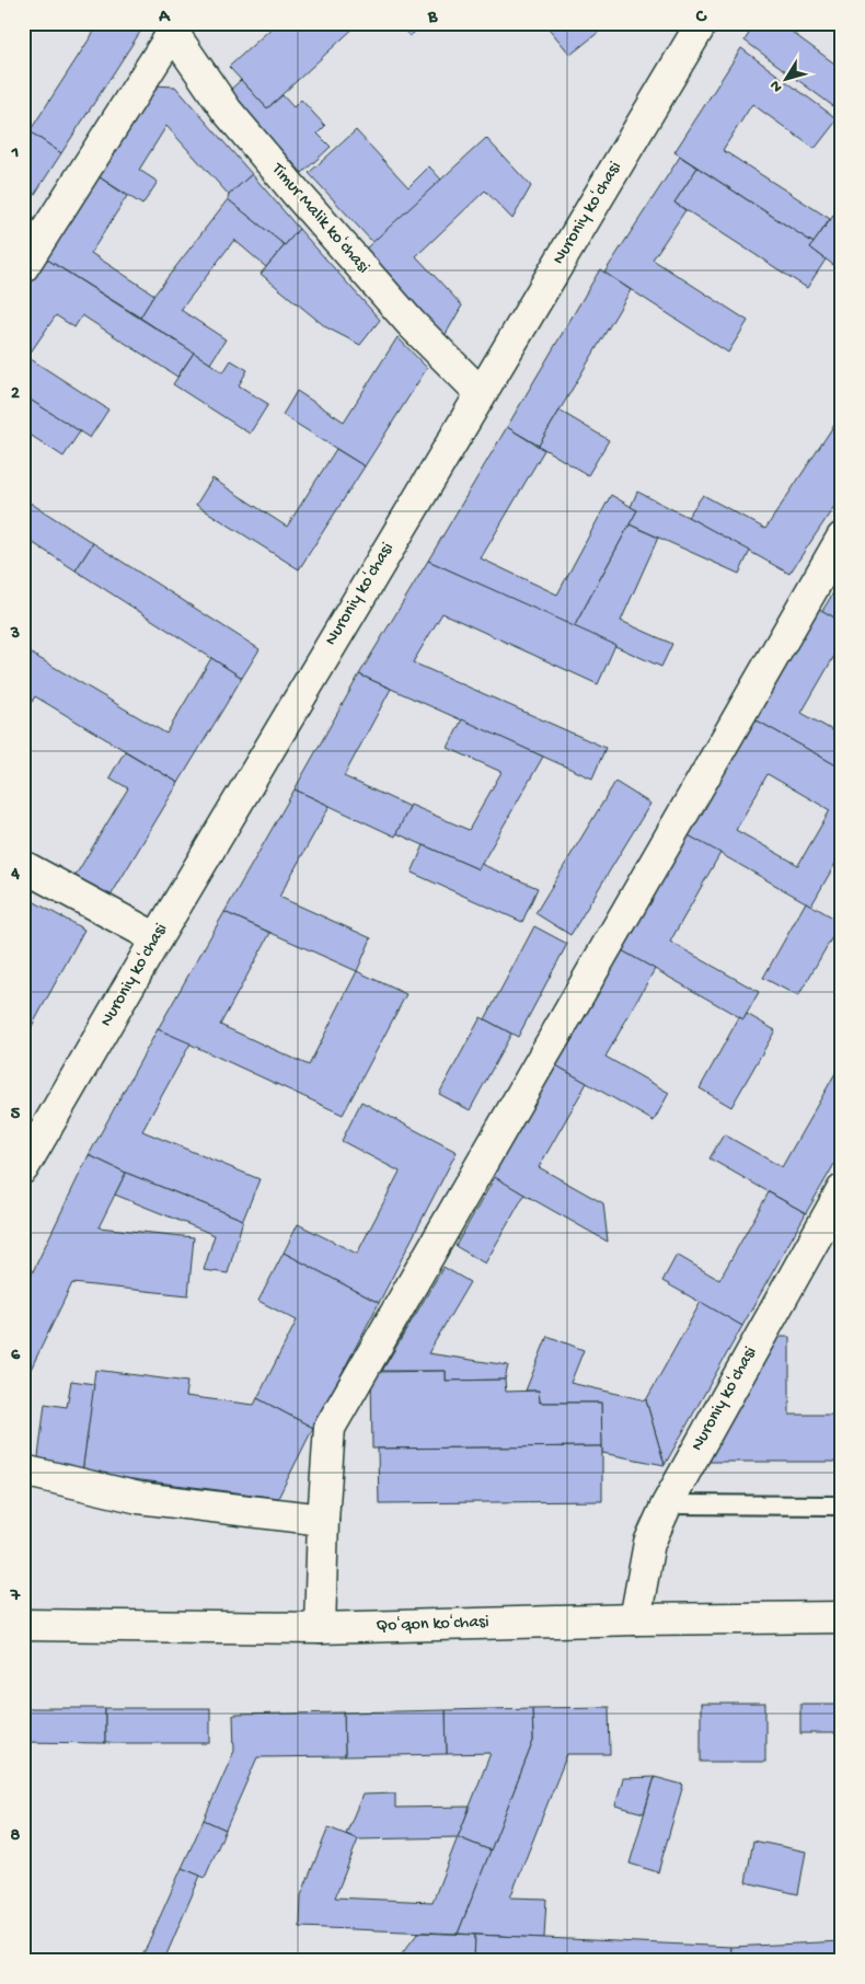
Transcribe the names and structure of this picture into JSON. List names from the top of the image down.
{
  "streets": {
    "street": ["Nuroniy koʻchasi", "Timur Malik koʻchasi", "Qoʻqon koʻchasi"]
  },
  "crossings": [
    ["Nuroniy koʻchasi", "Timur Malik koʻchasi"],
    ["Nuroniy koʻchasi", "Qoʻqon koʻchasi"]
  ],
  "north": "bottom left",
  "grid": {
    "columns": ["A", "B", "C"],
    "rows": [
      "1",
      "2",
      "3",
      "4",
      "5",
      "6",
      "7",
      "8"
    ]
  }
}
